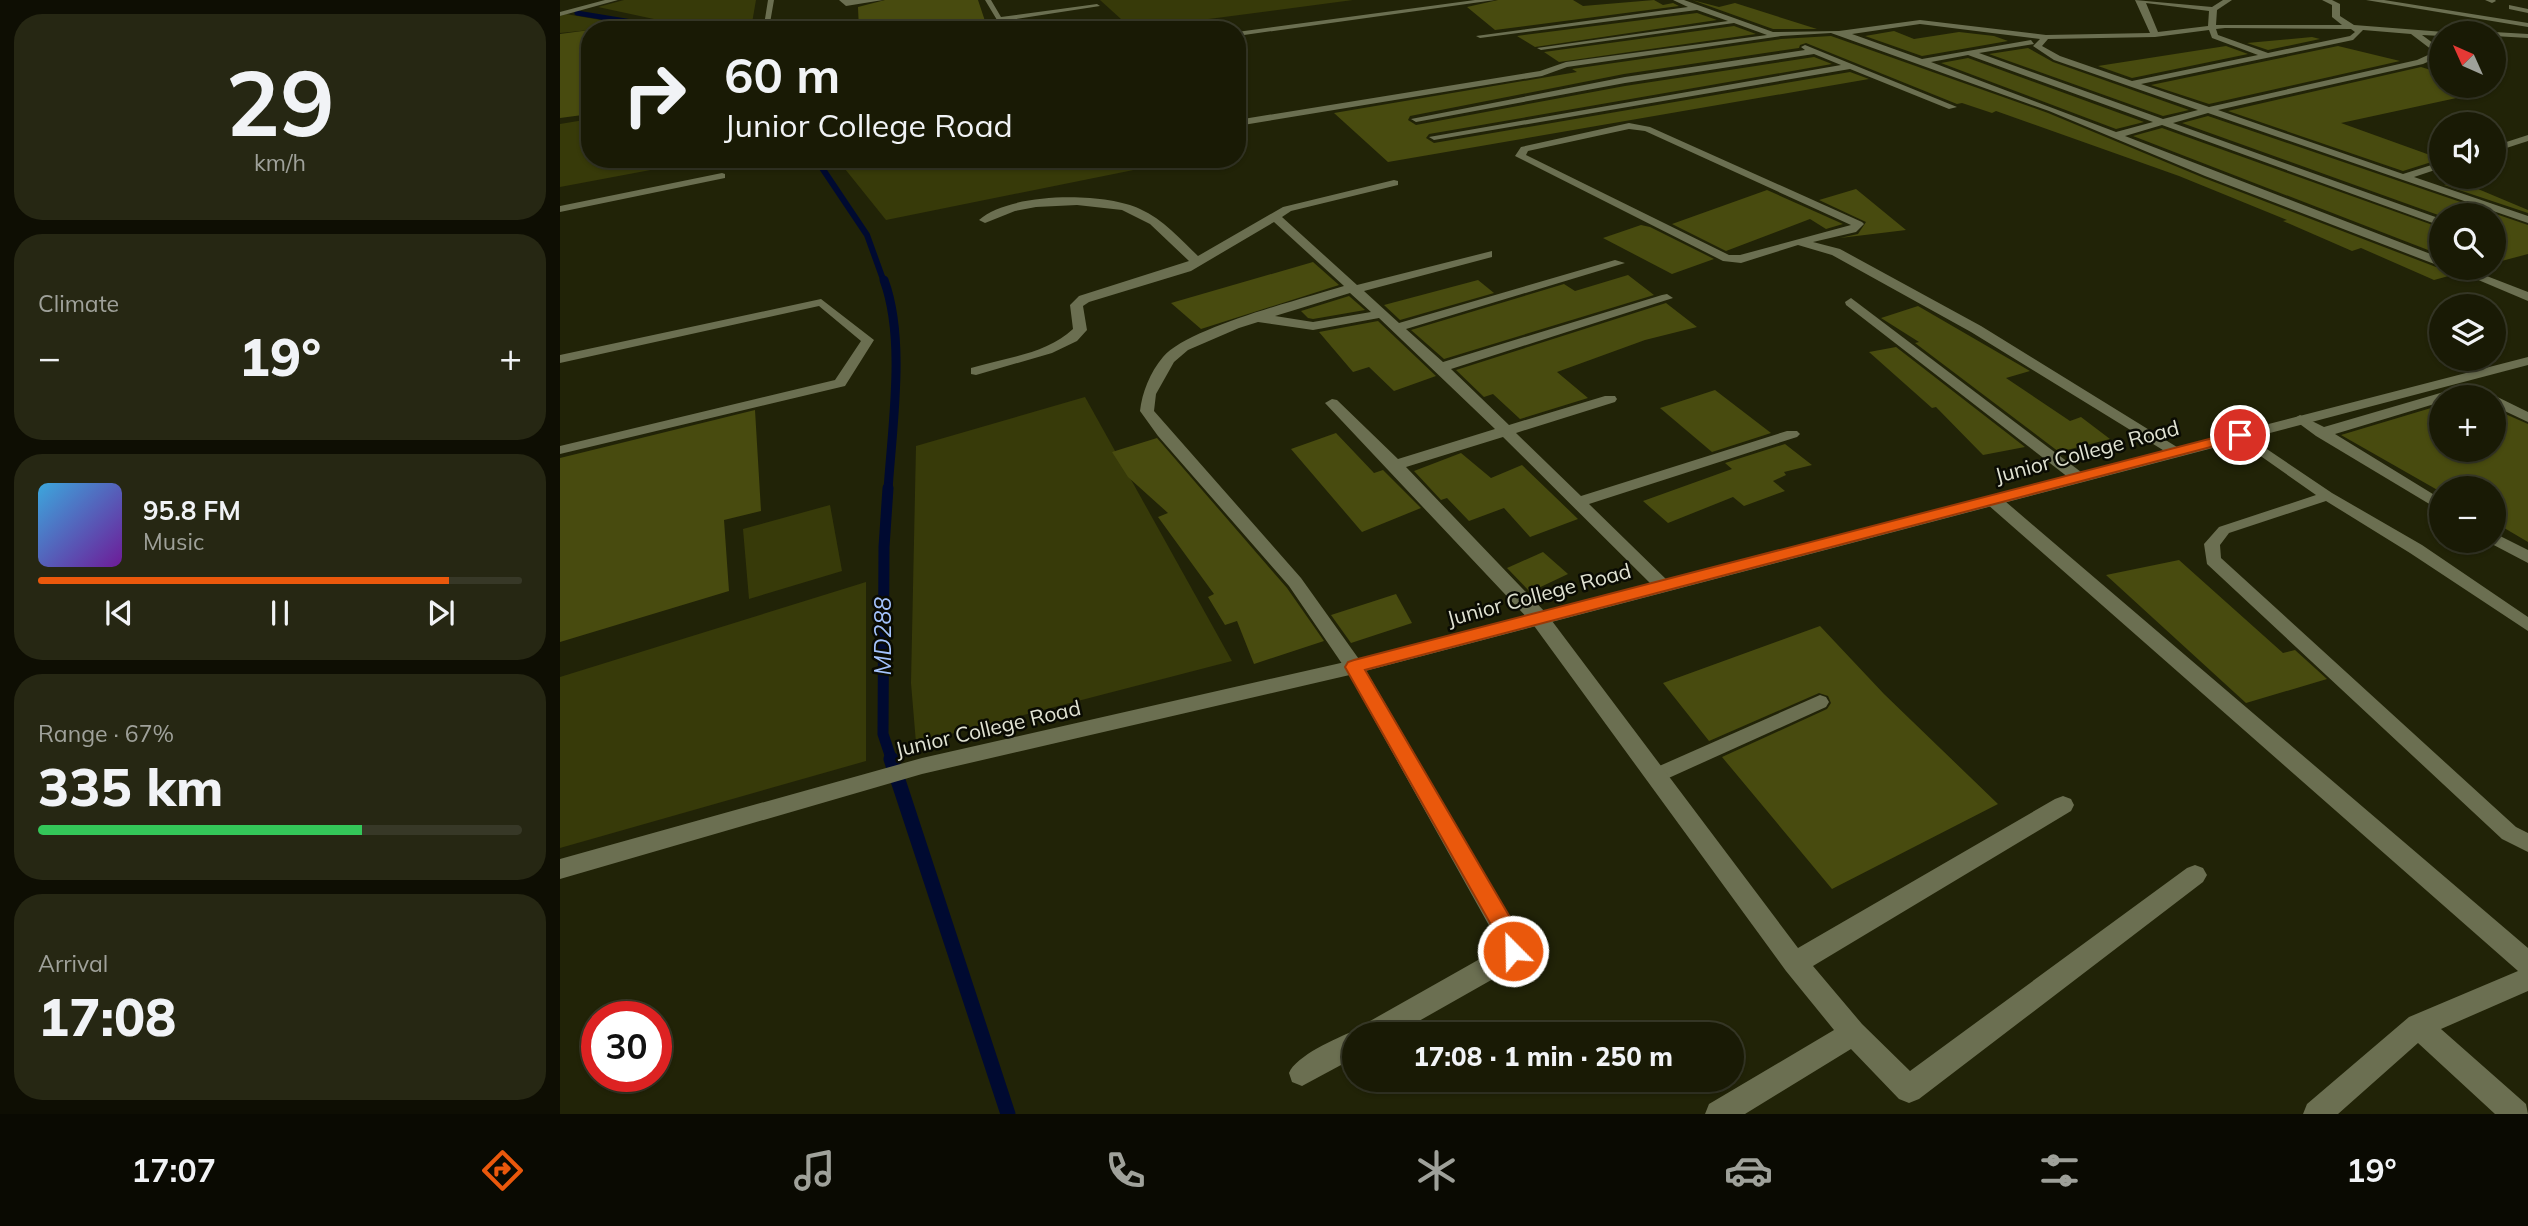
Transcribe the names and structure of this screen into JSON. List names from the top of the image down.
{
  "streets": {
    "street": ["Junior College Road"]
  },
  "water": ["MD288"],
  "north": "top left",
  "page": {
    "tile": [
      ["29", "km/h"],
      "Climate",
      ["Range · 67%", "335 km"],
      ["Arrival", "17:08"]
    ],
    "map_buttons": ["+", "−"],
    "turn": ["60 m", "Junior College Road"],
    "heat": ["−", "19°", "+"],
    "song": ["95.8 FM", "Music"],
    "limit": "30",
    "trip": "17:08 · 1 min · 250 m",
    "tabs": ["17:07", "19°"]
  }
}
